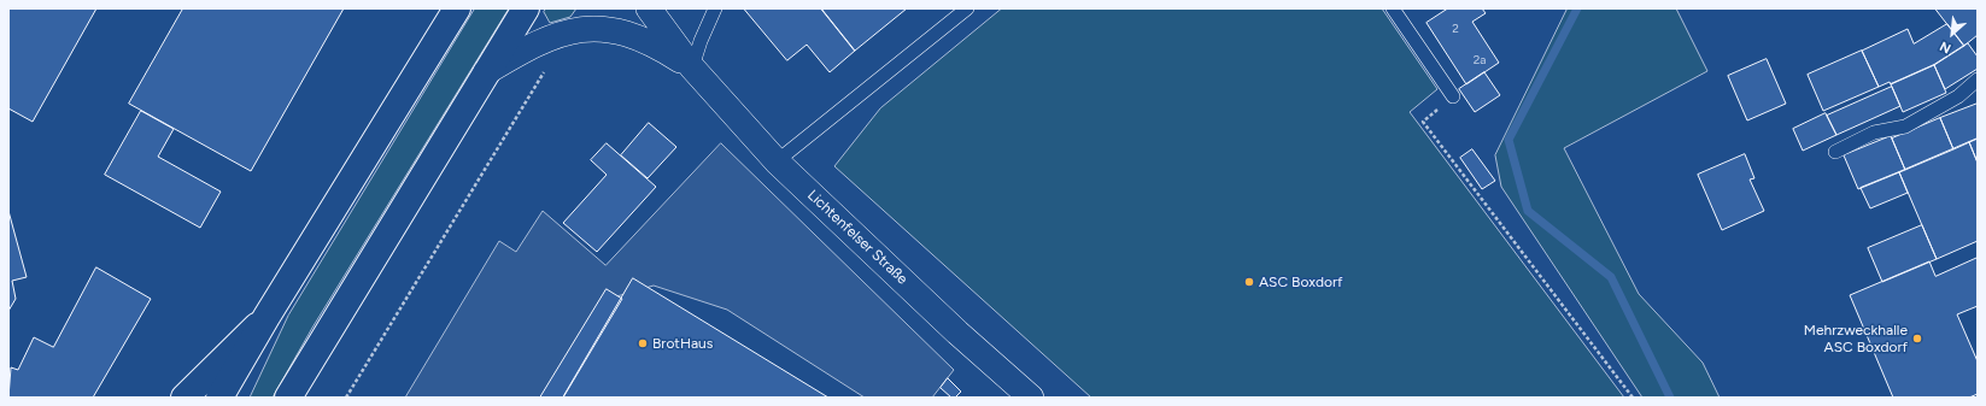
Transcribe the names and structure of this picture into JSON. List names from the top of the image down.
{
  "streets": {
    "street": ["Lichtenfelser Straße"]
  },
  "places": ["ASC Boxdorf", "Mehrzweckhalle ASC Boxdorf", "BrotHaus"],
  "house_numbers": ["2", "2a"],
  "north": "bottom left"
}
